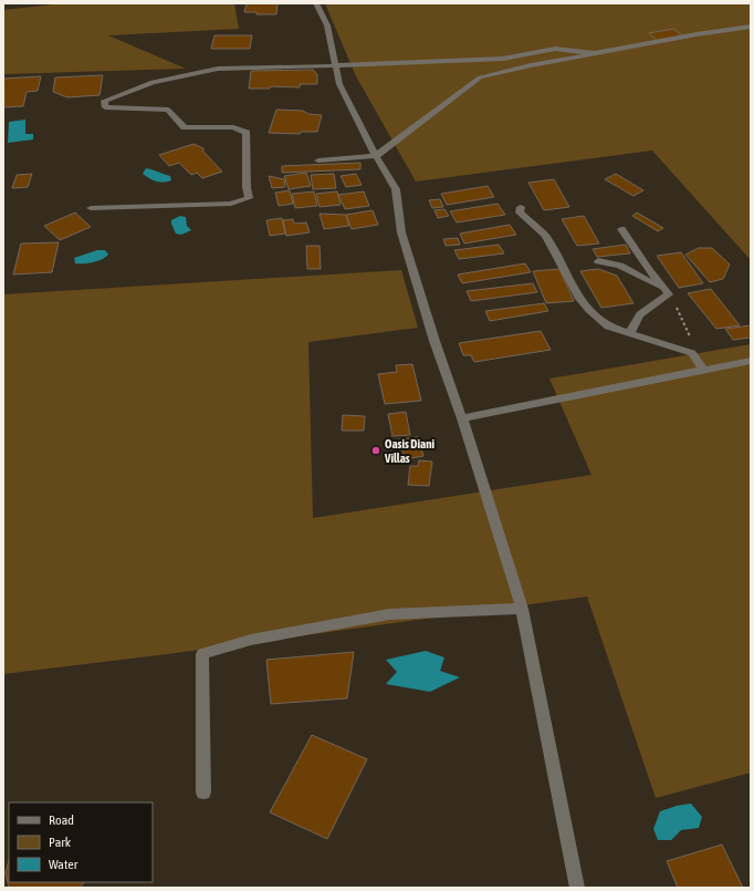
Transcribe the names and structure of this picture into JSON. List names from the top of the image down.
{
  "places": ["Oasis Diani Villas"],
  "legend": ["Road", "Park", "Water"]
}
